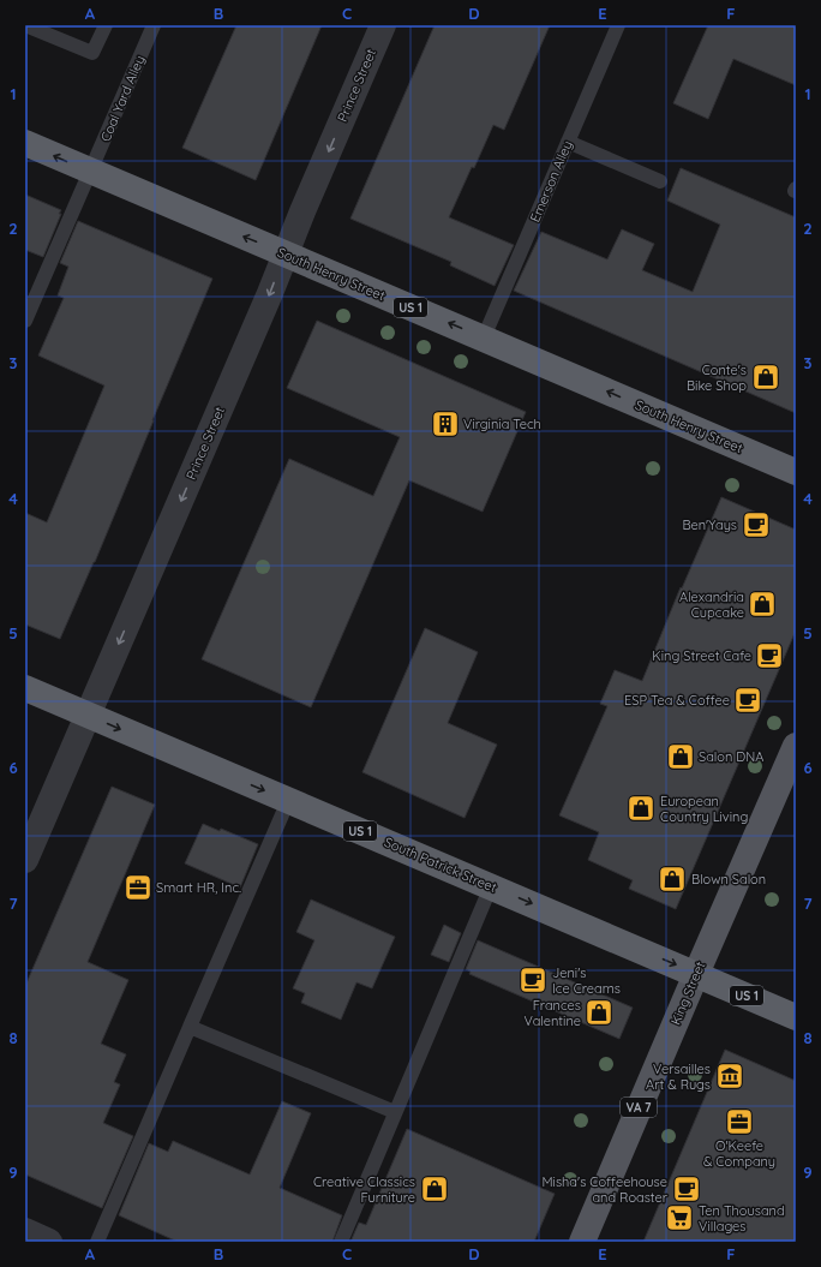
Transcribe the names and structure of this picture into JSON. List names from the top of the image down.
{
  "streets": {
    "highway": ["South Henry Street", "US 1", "South Patrick Street"],
    "main road": ["King Street", "VA 7"],
    "street": ["Prince Street"],
    "lane": ["Coal Yard Alley", "Emerson Alley"]
  },
  "crossings": [
    ["Prince Street", "South Henry Street"],
    ["Prince Street", "South Patrick Street"],
    ["Coal Yard Alley", "South Henry Street"],
    ["Emerson Alley", "South Henry Street"],
    ["US 1", "South Patrick Street"],
    ["US 1", "King Street"],
    ["South Patrick Street", "King Street"]
  ],
  "one_way": ["Prince Street", "South Henry Street", "South Patrick Street"],
  "places": {
    "shop": [
      "Conte's Bike Shop",
      "Alexandria Cupcake",
      "Salon DNA",
      "European Country Living",
      "Blown Salon",
      "Frances Valentine",
      "Creative Classics Furniture"
    ],
    "building": ["Virginia Tech"],
    "cafe": [
      "Ben'Yays",
      "King Street Cafe",
      "ESP Tea & Coffee",
      "Jeni's Ice Creams",
      "Misha's Coffeehouse and Roaster"
    ],
    "office": ["Smart HR, Inc.", "O'Keefe & Company"],
    "museum": ["Versailles Art & Rugs"],
    "supermarket": ["Ten Thousand Villages"]
  },
  "grid": {
    "columns": [
      "A",
      "B",
      "C",
      "D",
      "E",
      "F"
    ],
    "rows": [
      "1",
      "2",
      "3",
      "4",
      "5",
      "6",
      "7",
      "8",
      "9"
    ]
  }
}
